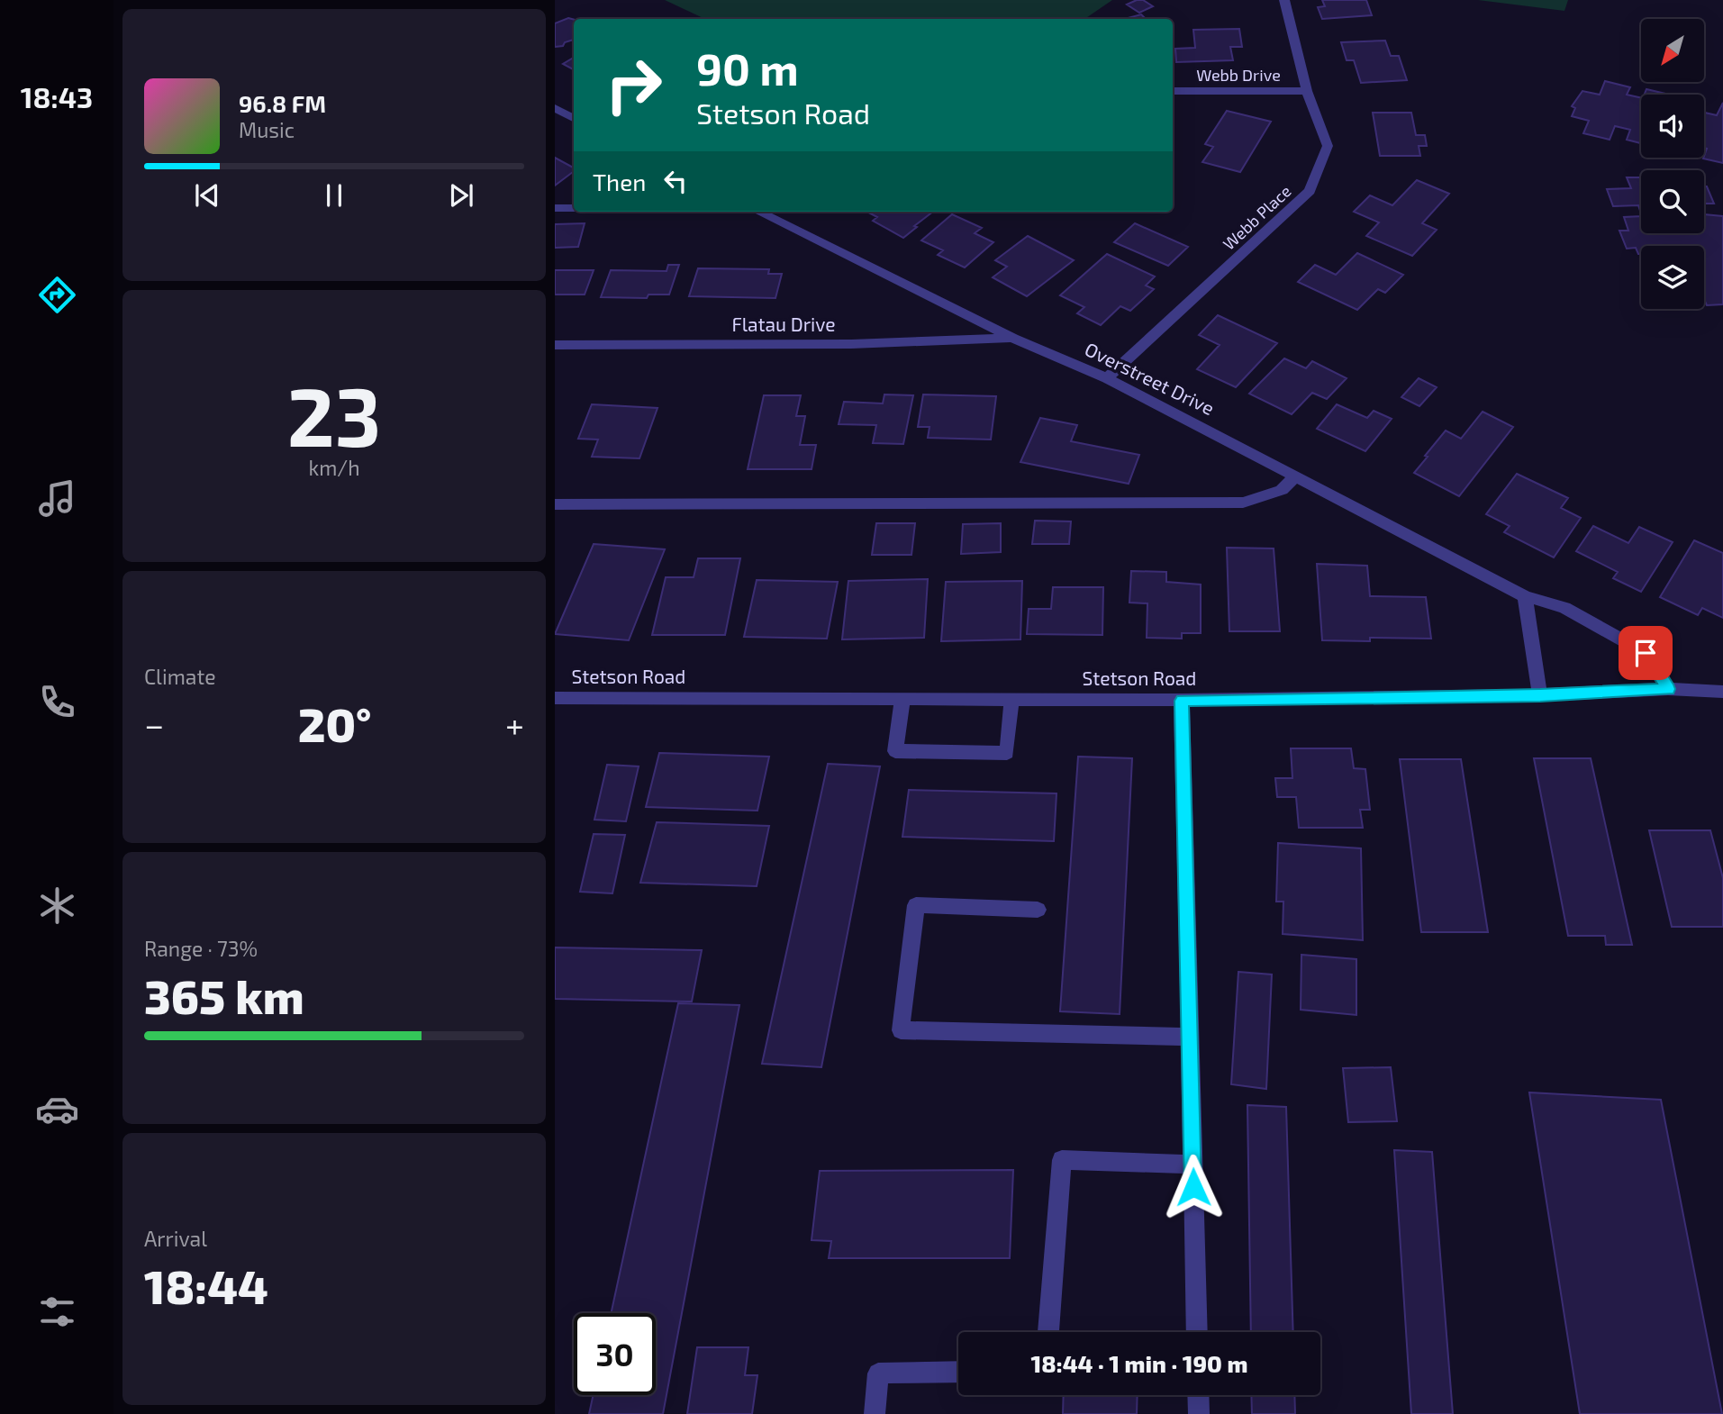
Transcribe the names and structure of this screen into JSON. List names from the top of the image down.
{
  "streets": {
    "street": [
      "Webb Drive",
      "Webb Place",
      "Flatau Drive",
      "Overstreet Drive",
      "Stetson Road"
    ]
  },
  "crossings": [
    ["Webb Drive", "Webb Place"],
    ["Webb Place", "Overstreet Drive"],
    ["Flatau Drive", "Overstreet Drive"],
    ["Overstreet Drive", "Stetson Road"]
  ],
  "north": "bottom left",
  "page": {
    "tabs": "18:43",
    "turn": ["90 m", "Stetson Road"],
    "song": ["96.8 FM", "Music"],
    "then": "Then",
    "tile": [
      ["23", "km/h"],
      "Climate",
      ["Range · 73%", "365 km"],
      ["Arrival", "18:44"]
    ],
    "heat": ["−", "20°", "+"],
    "limit": "30",
    "trip": "18:44 · 1 min · 190 m"
  }
}
